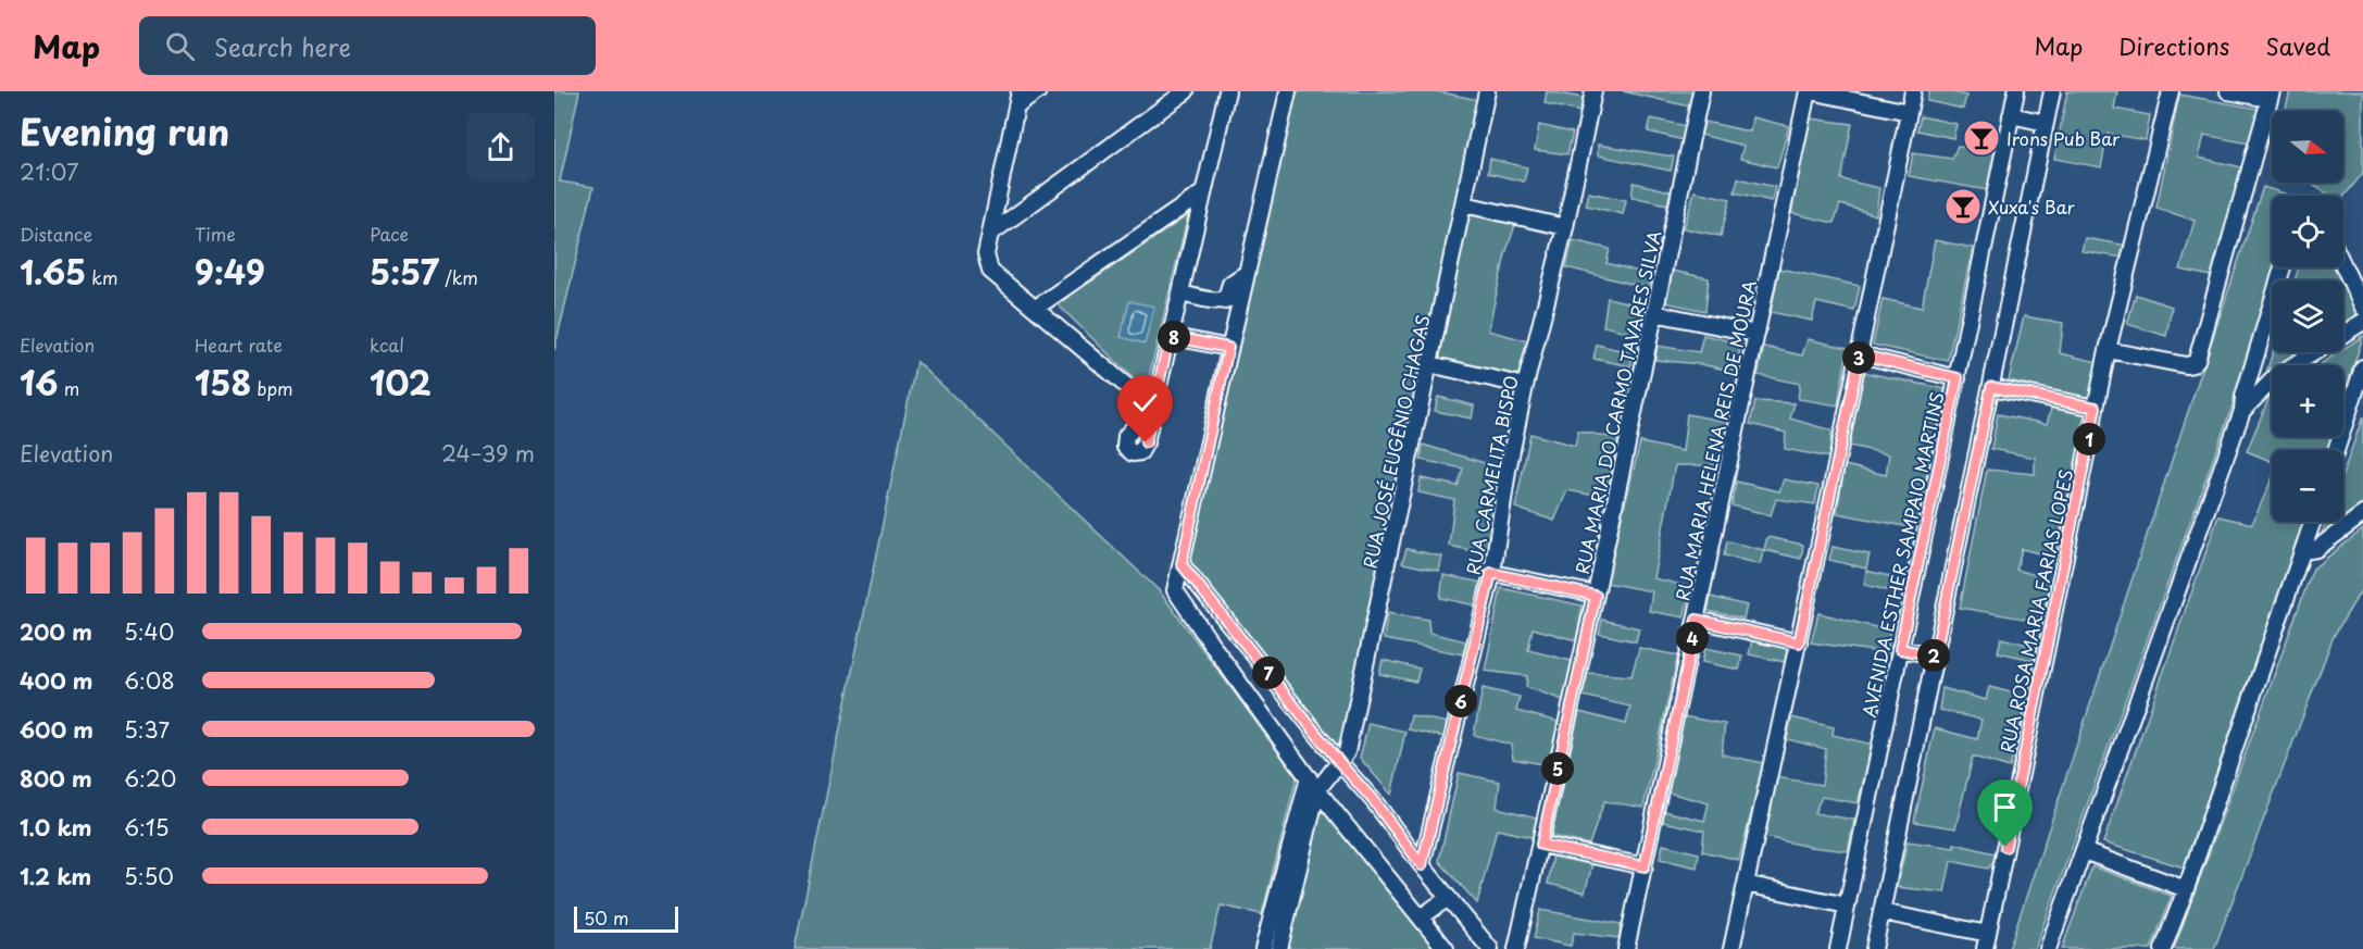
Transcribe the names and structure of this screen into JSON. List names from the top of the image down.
{
  "streets": {
    "street": [
      "RUA MARIA DO CARMO TAVARES SILVA",
      "RUA MARIA HELENA REIS DE MOURA",
      "RUA JOSÉ EUGÊNIO CHAGAS",
      "RUA CARMELITA BISPO",
      "AVENIDA ESTHER SAMPAIO MARTINS",
      "RUA ROSA MARIA FARIAS LOPES"
    ]
  },
  "places": {
    "bar": ["Irons Pub Bar", "Xuxa's Bar"]
  },
  "scale_bar": "50 m",
  "north": "right",
  "page": {
    "header": "Map",
    "search": "Search here",
    "nav": ["Map", "Directions", "Saved"],
    "heading": ["Evening run", "21:07"],
    "map_buttons": ["+", "−"],
    "stats": [
      ["Distance", "1.65 km"],
      ["Time", "9:49"],
      ["Pace", "5:57 /km"],
      ["Elevation", "16 m"],
      ["Heart rate", "158 bpm"],
      ["kcal", "102"]
    ],
    "pins": [
      "8",
      "3",
      "1",
      "4",
      "2",
      "7",
      "6",
      "5"
    ],
    "chart": ["Elevation", "24–39 m"],
    "list": [
      {
        "name": "200 m",
        "note": "5:40"
      },
      {
        "name": "400 m",
        "note": "6:08"
      },
      {
        "name": "600 m",
        "note": "5:37"
      },
      {
        "name": "800 m",
        "note": "6:20"
      },
      {
        "name": "1.0 km",
        "note": "6:15"
      },
      {
        "name": "1.2 km",
        "note": "5:50"
      }
    ],
    "scale": "50 m"
  }
}
